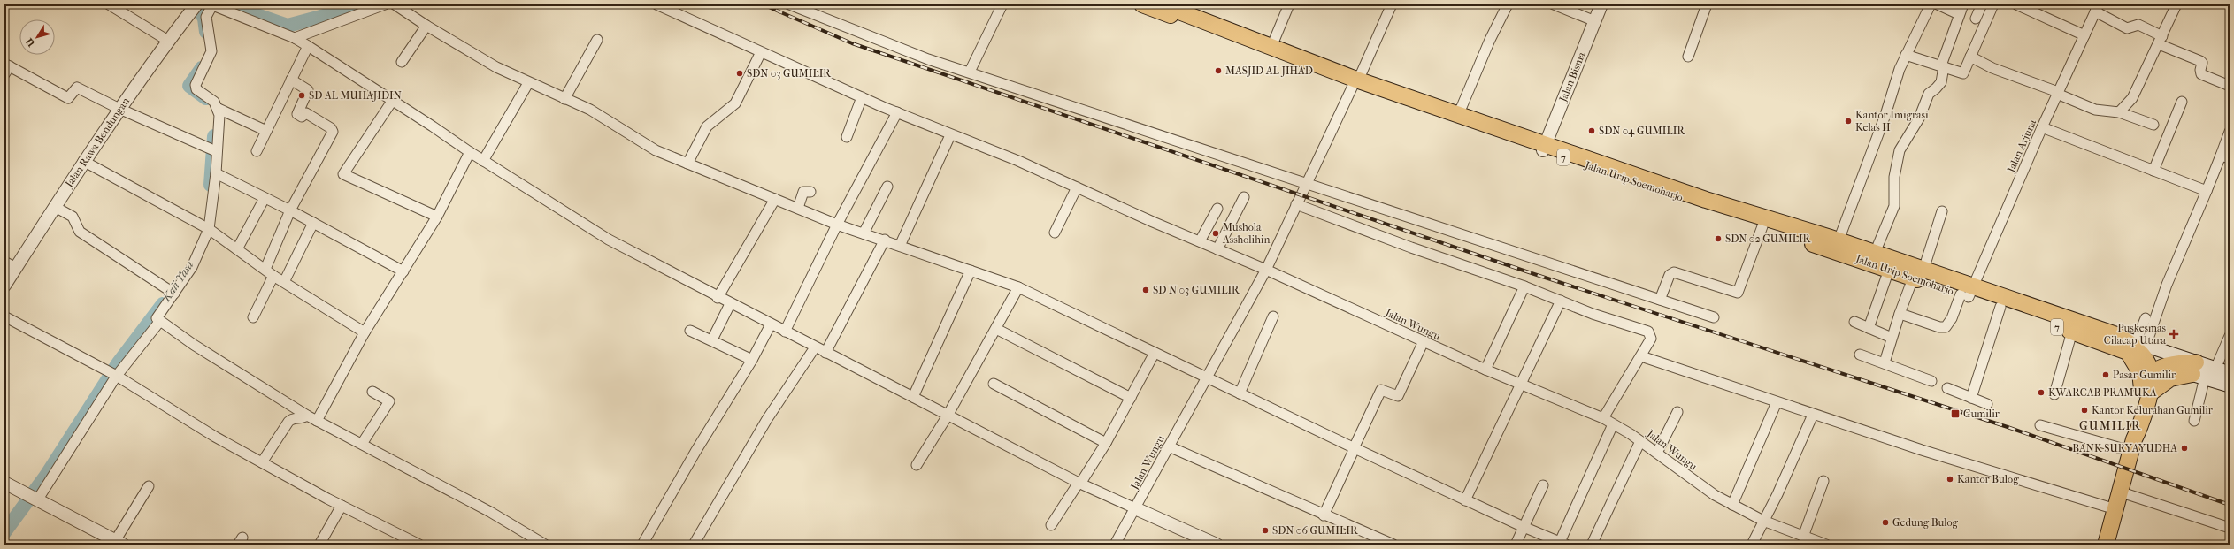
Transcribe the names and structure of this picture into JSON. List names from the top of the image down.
{
  "streets": {
    "highway": ["7", "Jalan Urip Soemoharjo"],
    "street": [
      "Jalan Bisma",
      "Jalan Rawa Bendungan",
      "Jalan Arjuna",
      "Jalan Wungu"
    ]
  },
  "crossings": [
    ["Jalan Bisma", "Jalan Urip Soemoharjo"],
    ["Jalan Arjuna", "Jalan Urip Soemoharjo"],
    ["7", "Jalan Urip Soemoharjo"]
  ],
  "districts": ["GUMILIR"],
  "water": ["Kali Yasa"],
  "places": {
    "other": [
      "MASJID AL JIHAD",
      "SDN 03 GUMILIR",
      "SD AL MUHAJIDIN",
      "Kantor Imigrasi Kelas II",
      "SDN 04 GUMILIR",
      "Mushola Assholihin",
      "SDN 02 GUMILIR",
      "SD N 03 GUMILIR",
      "Pasar Gumilir",
      "KWARCAB PRAMUKA",
      "Kantor Kelurahan Gumilir",
      "BANK SURYAYUDHA",
      "Kantor Bulog",
      "Gedung Bulog",
      "SDN 06 GUMILIR"
    ],
    "health": ["Puskesmas Cilacap Utara"],
    "transit": ["Gumilir"]
  },
  "north": "bottom left"
}
